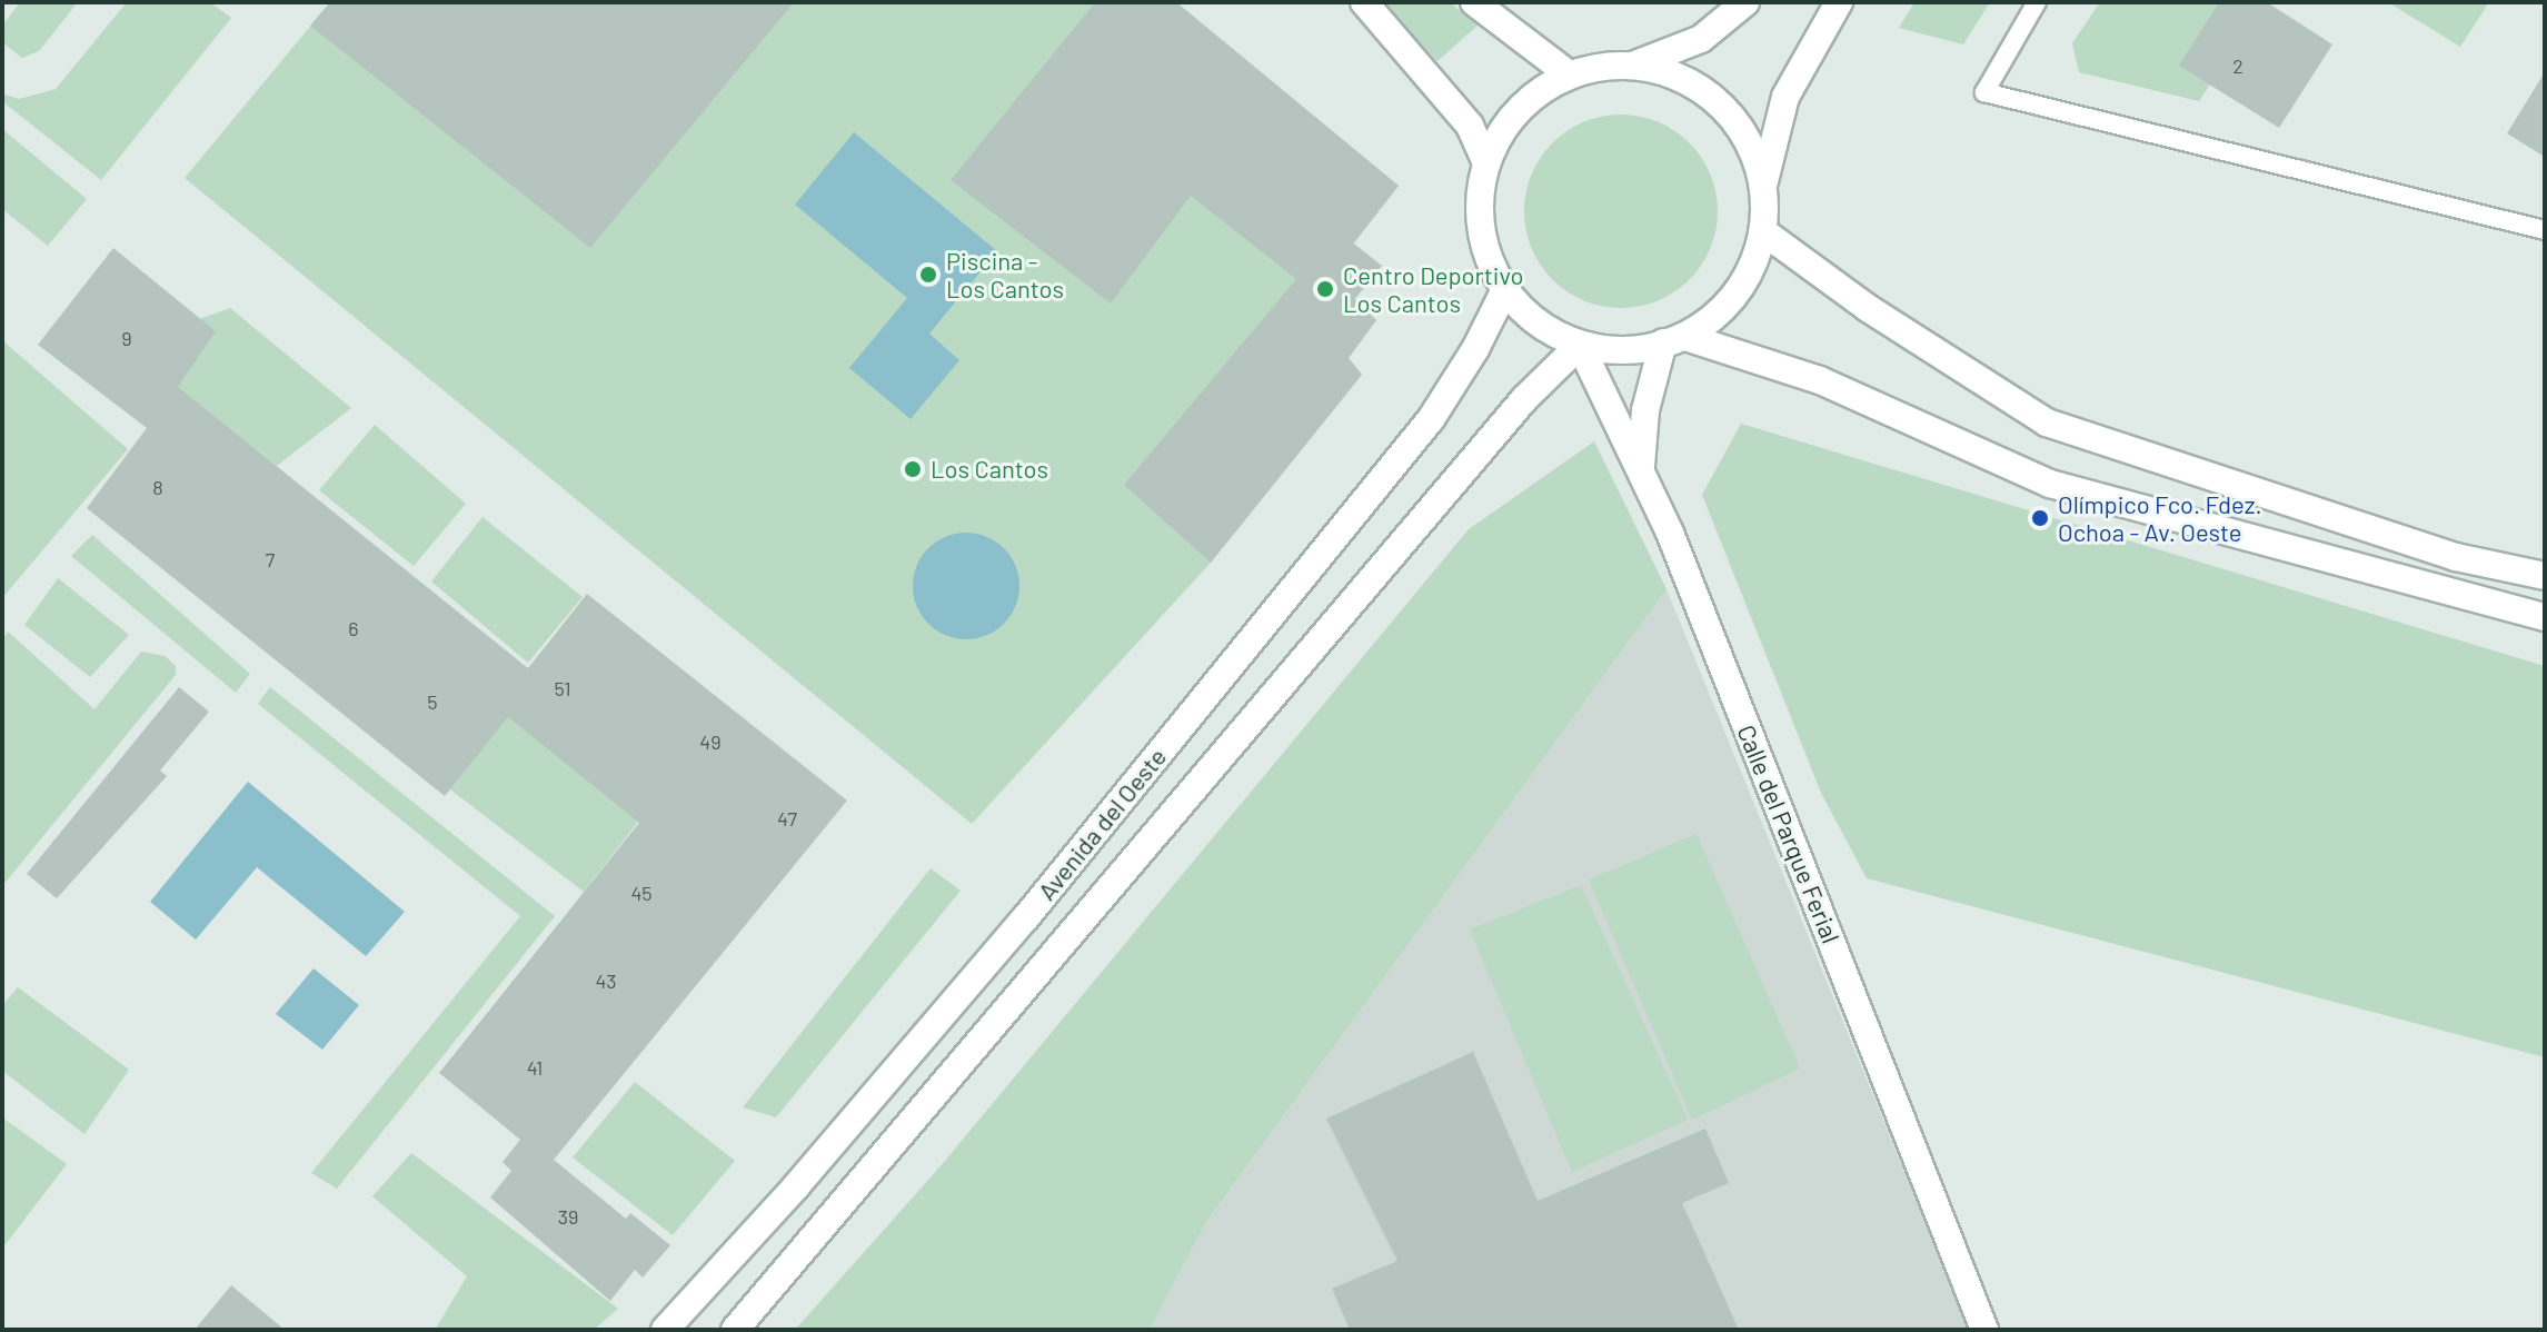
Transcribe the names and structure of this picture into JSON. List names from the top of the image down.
{
  "streets": {
    "street": ["Avenida del Oeste", "Calle del Parque Ferial"]
  },
  "crossings": [
    ["Avenida del Oeste", "Calle del Parque Ferial"]
  ],
  "places": [
    "Piscina - Los Cantos",
    "Centro Deportivo Los Cantos",
    "Los Cantos",
    "Olímpico Fco. Fdez. Ochoa - Av. Oeste"
  ],
  "house_numbers": [
    "2",
    "9",
    "8",
    "7",
    "6",
    "51",
    "5",
    "49",
    "47",
    "45",
    "43",
    "41",
    "39"
  ]
}
